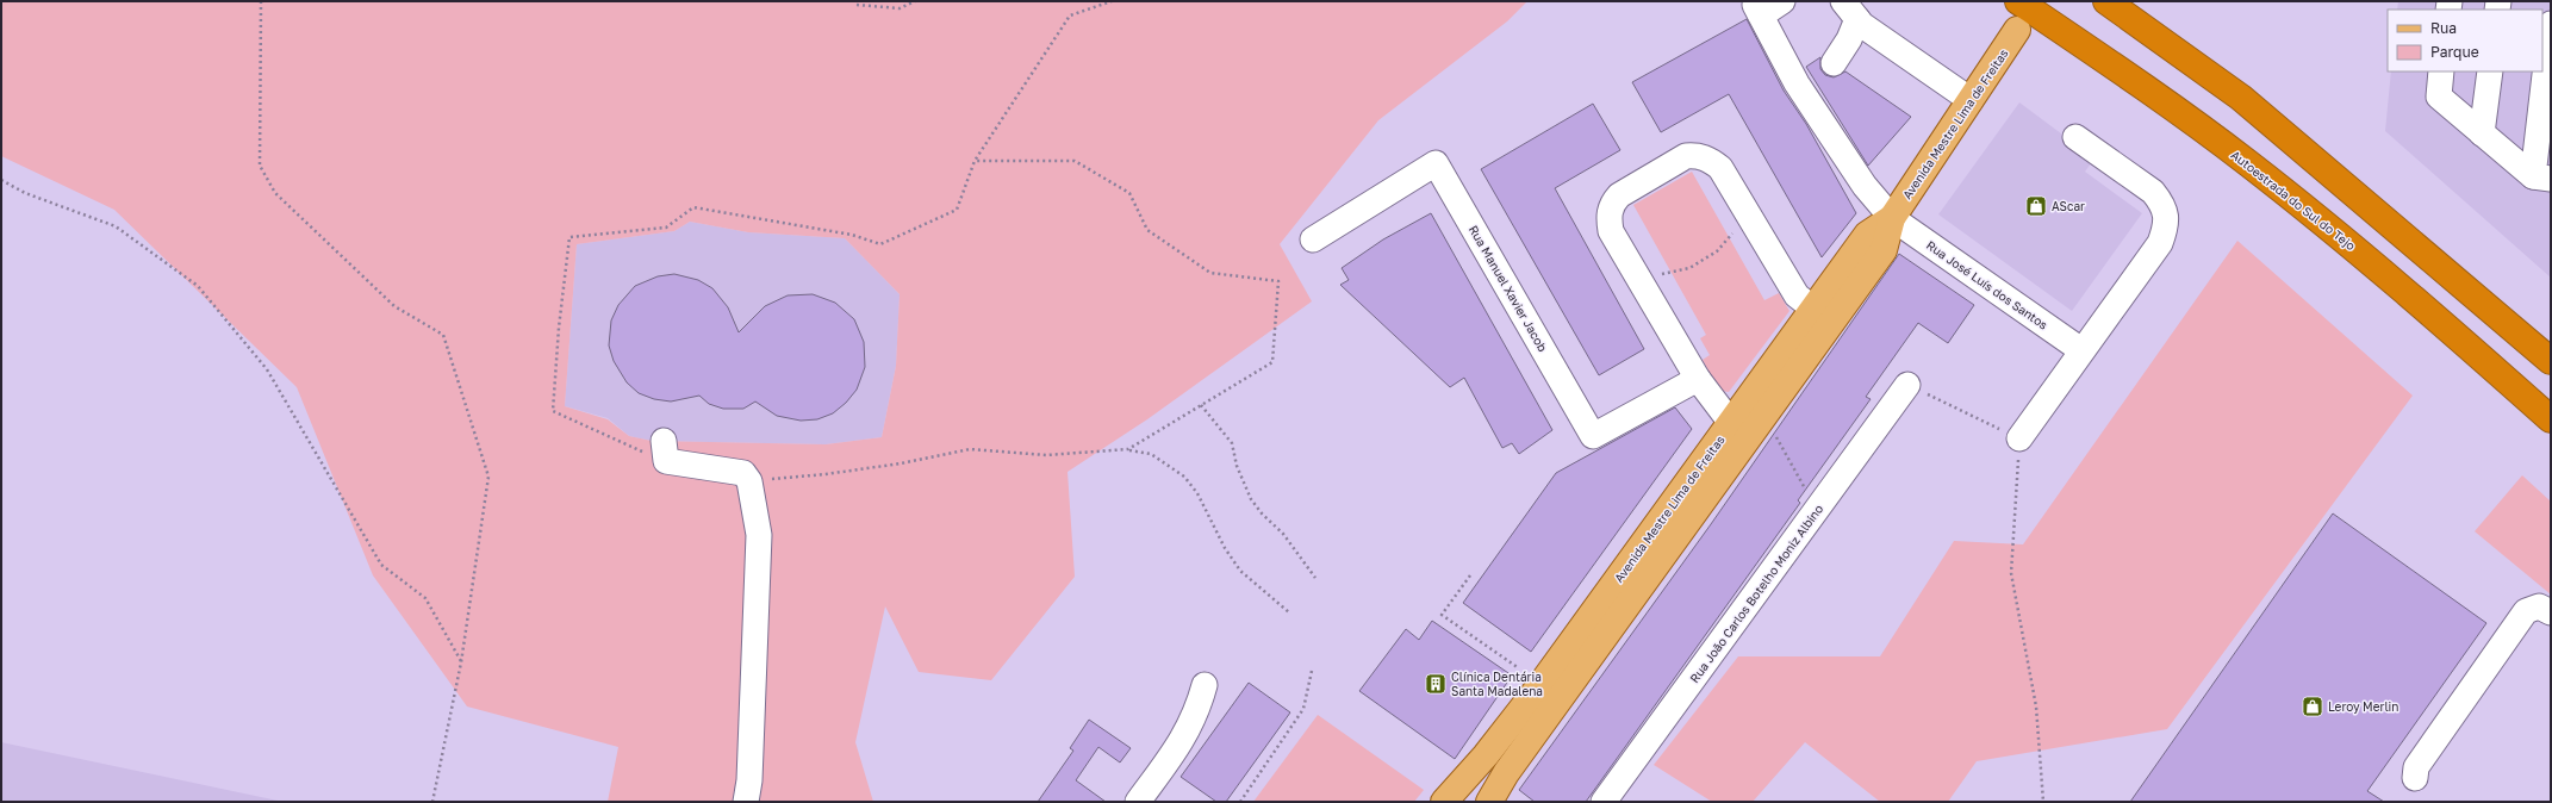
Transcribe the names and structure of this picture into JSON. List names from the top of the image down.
{
  "streets": {
    "highway": ["Autoestrada do Sul do Tejo"],
    "main road": ["Avenida Mestre Lima de Freitas"],
    "street": ["Rua José Luís dos Santos", "Rua Manuel Xavier Jacob", "Rua João Carlos Botelho Moniz Albino"]
  },
  "crossings": [
    ["Avenida Mestre Lima de Freitas", "Rua José Luís dos Santos"]
  ],
  "places": {
    "shop": ["AScar", "Leroy Merlin"],
    "building": ["Clínica Dentária Santa Madalena"]
  },
  "legend": ["Rua", "Parque"]
}
